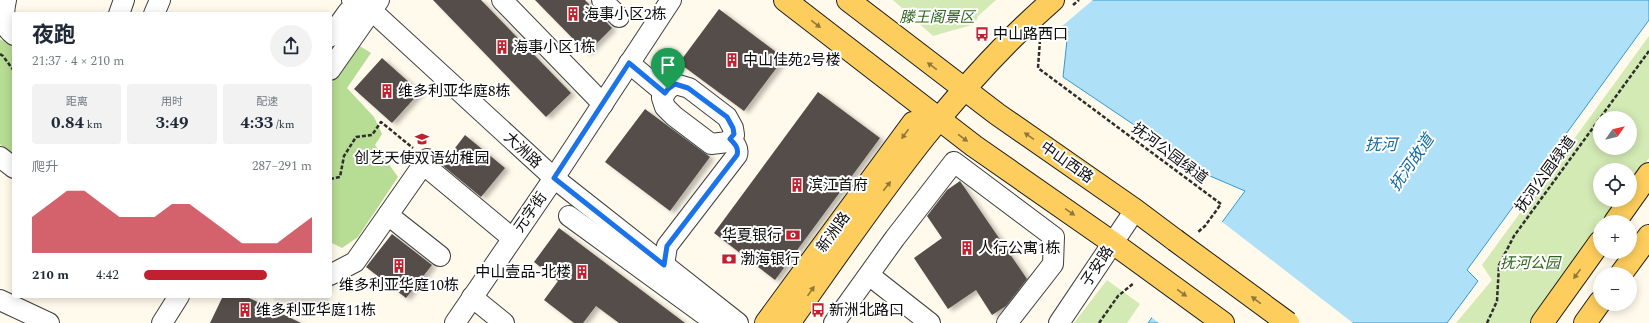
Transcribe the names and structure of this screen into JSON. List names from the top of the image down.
{
  "streets": {
    "main road": ["中山西路", "新洲路"],
    "street": ["大洲路", "元字街", "子安路"],
    "path": ["抚河公园绿道"]
  },
  "crossings": [
    ["大洲路", "元字街"],
    ["抚河公园绿道", "中山西路"],
    ["中山西路", "新洲路"],
    ["中山西路", "子安路"]
  ],
  "water": ["抚河", "抚河故道"],
  "parks": ["滕王阁景区", "抚河公园"],
  "places": {
    "building": [
      "海事小区2栋",
      "海事小区1栋",
      "中山佳苑2号楼",
      "维多利亚华庭8栋",
      "滨江首府",
      "人行公寓1栋",
      "维多利亚华庭10栋",
      "中山壹品-北楼",
      "维多利亚华庭11栋"
    ],
    "bus stop": ["中山路西口", "新洲北路口"],
    "school or university": ["创艺天使双语幼稚园"],
    "bank": ["华夏银行", "渤海银行"]
  },
  "north": "top right",
  "page": {
    "heading": ["夜跑", "21:37 · 4 × 210 m"],
    "stats": [
      ["距离", "0.84 km"],
      ["用时", "3:49"],
      ["配速", "4:33 /km"]
    ],
    "map_buttons": ["+", "−"],
    "chart": ["爬升", "287–291 m"],
    "list": [
      {
        "name": "210 m",
        "note": "4:42"
      }
    ]
  }
}
